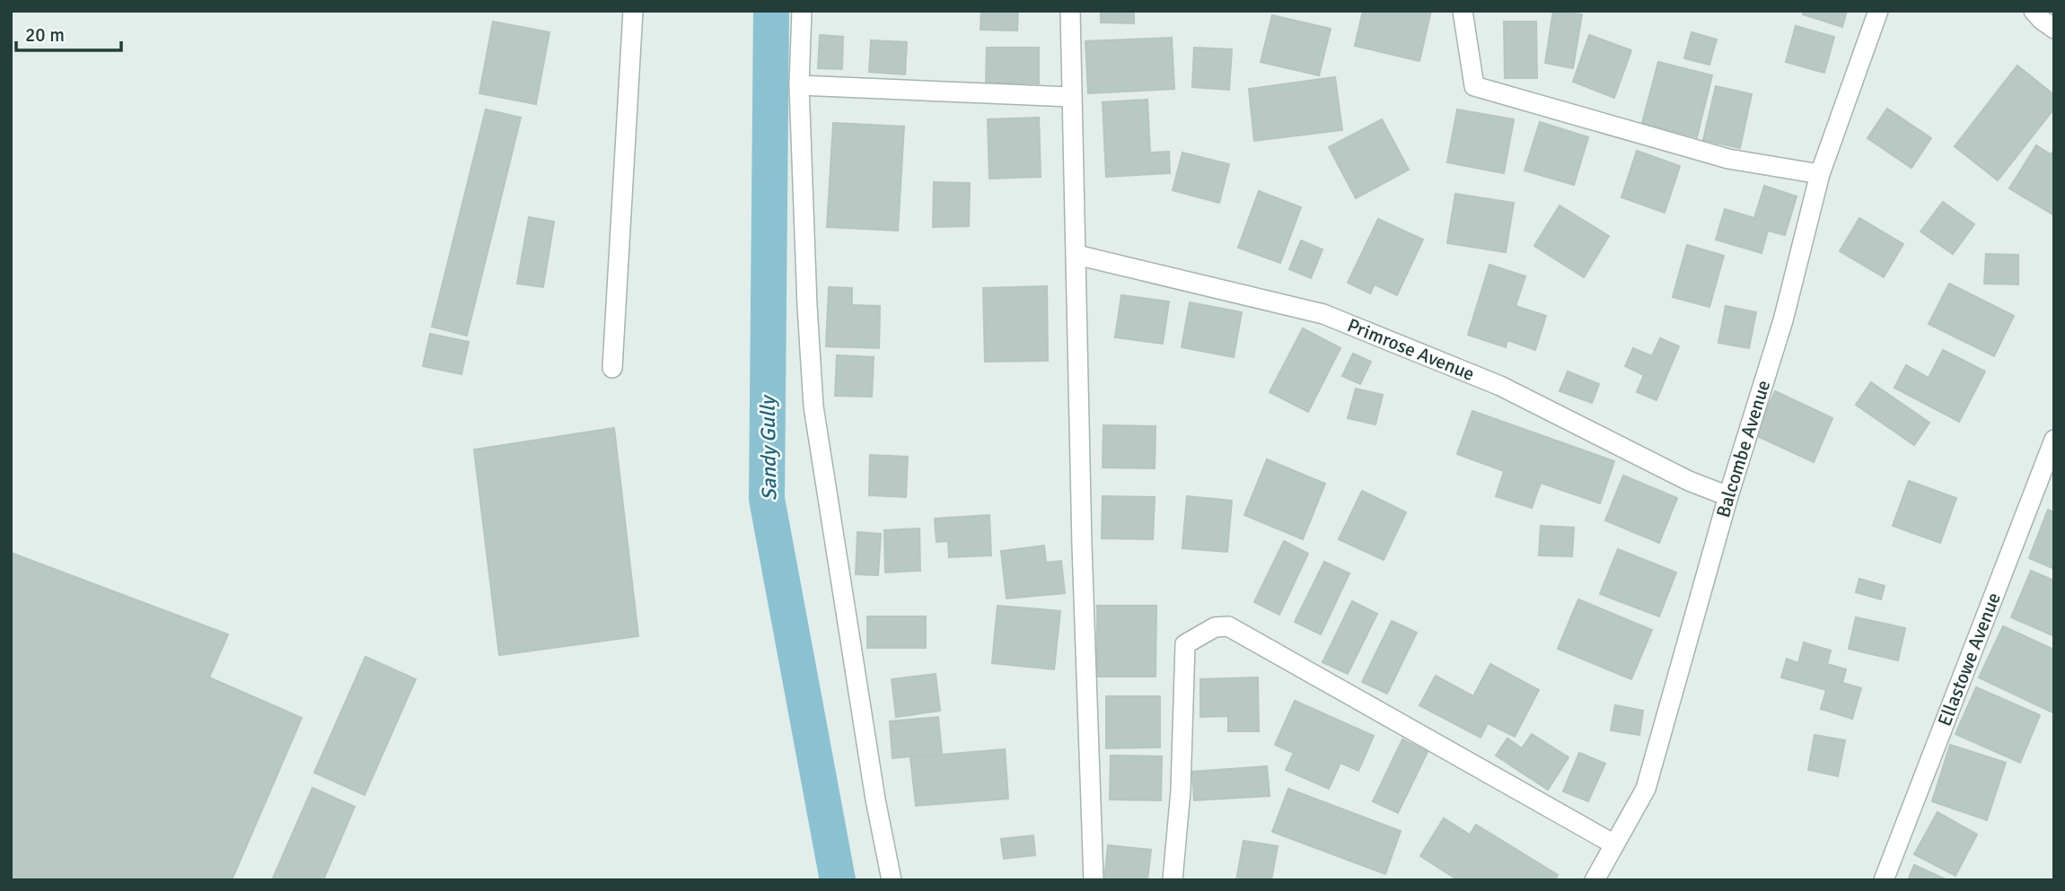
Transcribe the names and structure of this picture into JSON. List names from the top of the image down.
{
  "streets": {
    "street": ["Primrose Avenue", "Balcombe Avenue", "Ellastowe Avenue"]
  },
  "crossings": [
    ["Primrose Avenue", "Balcombe Avenue"]
  ],
  "water": ["Sandy Gully"],
  "scale_bar": "20 m"
}
